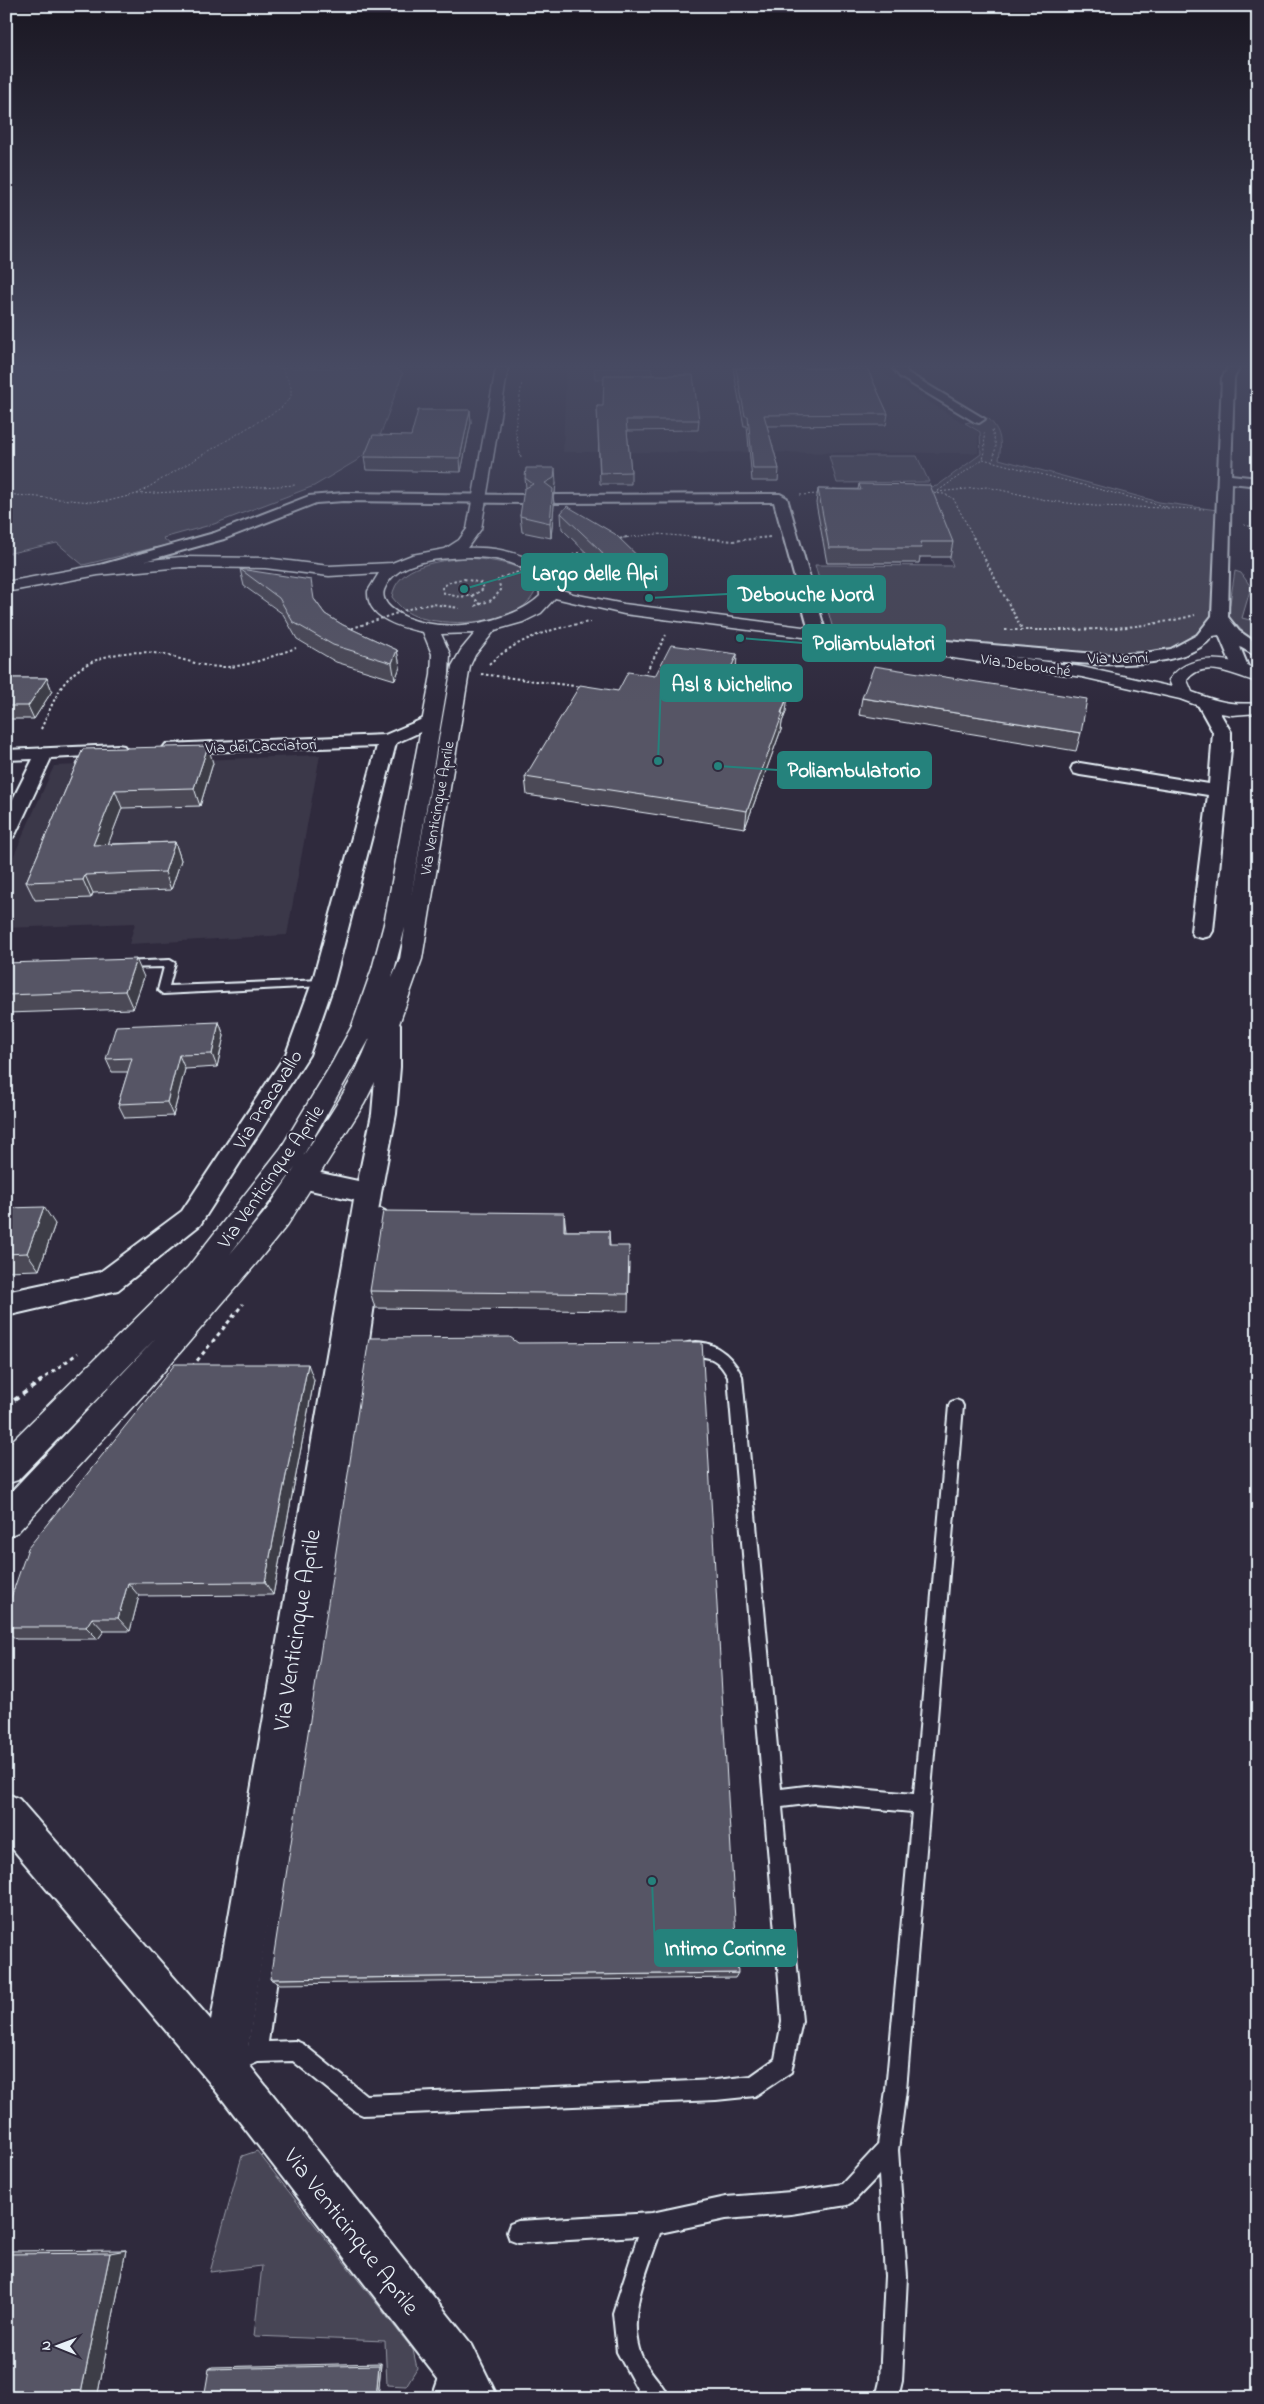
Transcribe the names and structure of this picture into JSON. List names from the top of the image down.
{
  "streets": {
    "main road": ["Via Debouché", "Via Venticinque Aprile"],
    "street": ["Via Nenni", "Via dei Cacciatori", "Via Pracavallo"]
  },
  "crossings": [
    ["Via Nenni", "Via Debouché"],
    ["Via dei Cacciatori", "Via Venticinque Aprile"],
    ["Via dei Cacciatori", "Via Pracavallo"],
    ["Via Venticinque Aprile", "Via Pracavallo"]
  ],
  "places": [
    "Largo delle Alpi",
    "Debouche Nord",
    "Poliambulatori",
    "Asl 8 Nichelino",
    "Poliambulatorio",
    "Intimo Corinne"
  ],
  "north": "left"
}
